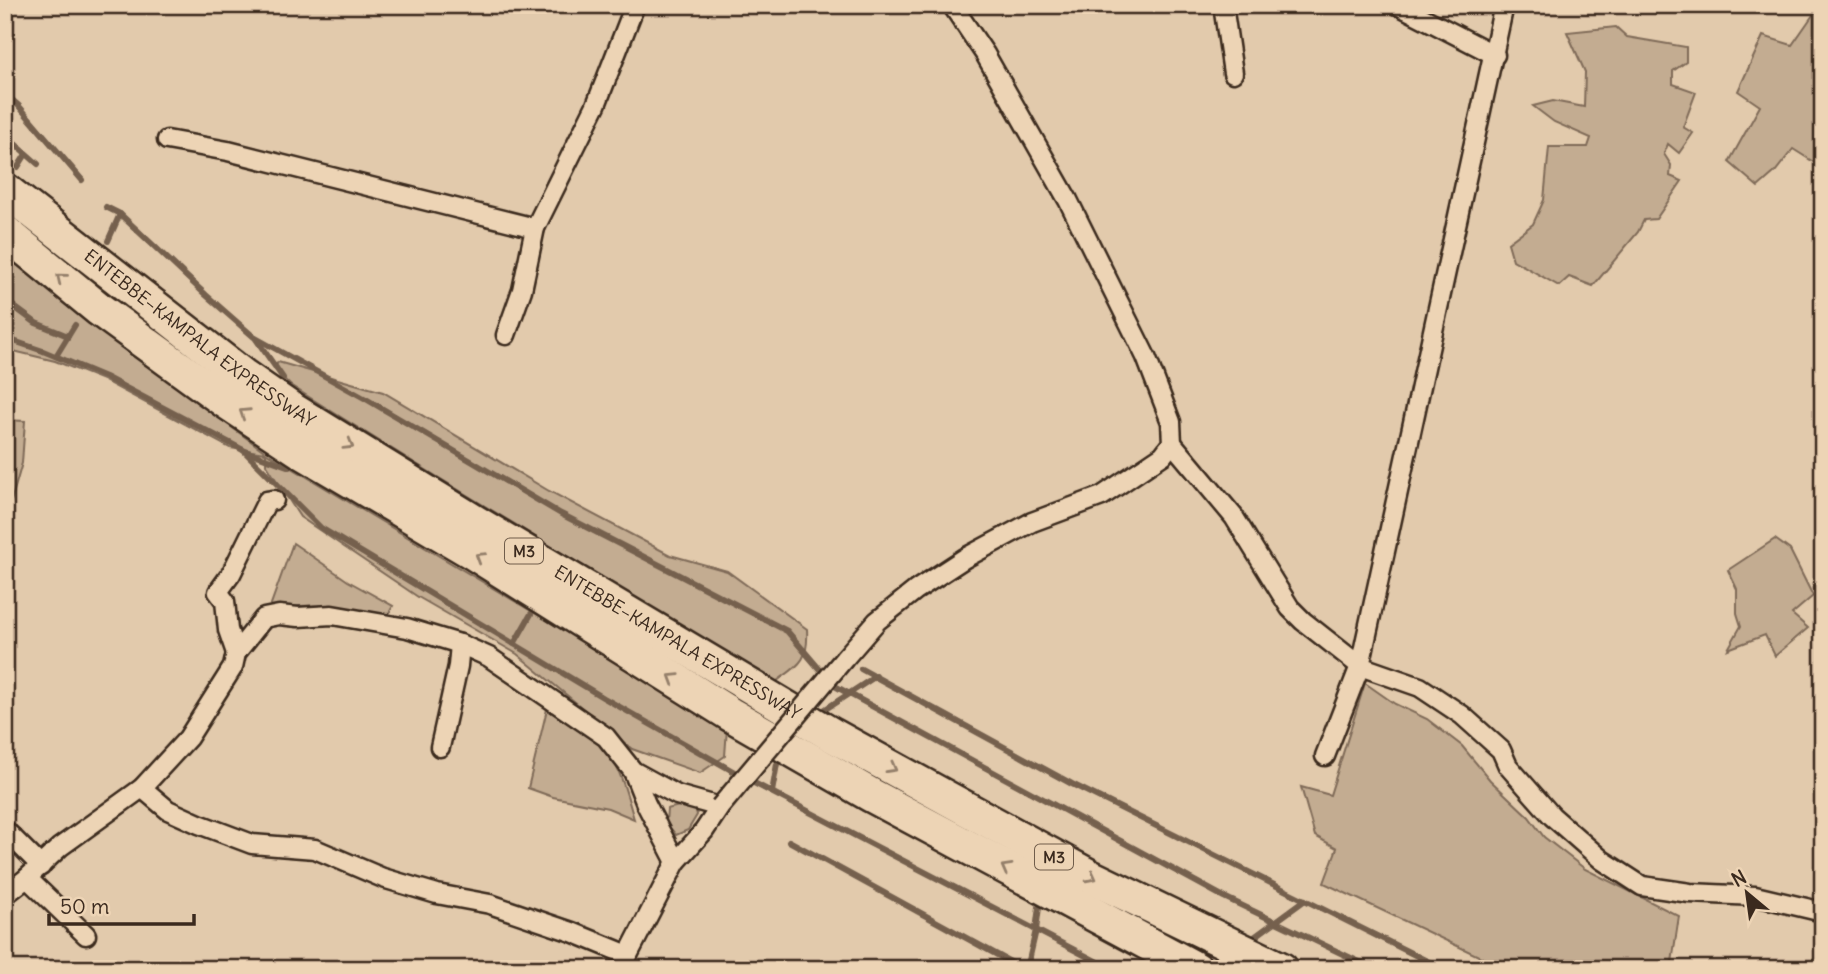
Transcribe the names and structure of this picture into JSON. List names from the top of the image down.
{
  "streets": {
    "highway": ["ENTEBBE–KAMPALA EXPRESSWAY", "M3"]
  },
  "scale_bar": "50 m",
  "north": "top left"
}
